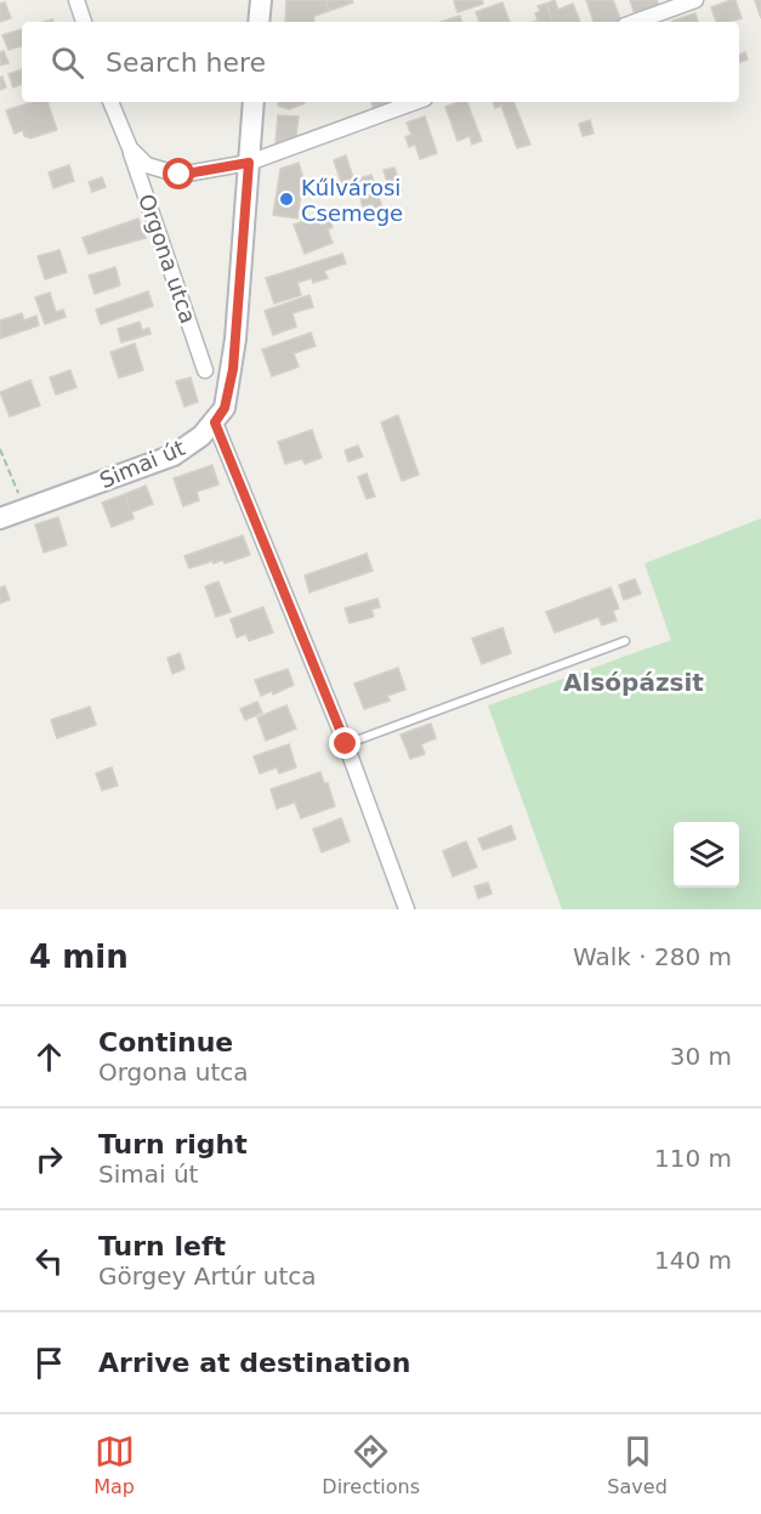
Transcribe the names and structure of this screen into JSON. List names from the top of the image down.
{
  "streets": {
    "main road": ["Simai út"],
    "street": ["Orgona utca"]
  },
  "crossings": [
    ["Orgona utca", "Simai út"]
  ],
  "districts": ["Alsópázsit"],
  "places": ["Kűlvárosi Csemege"],
  "page": {
    "search": "Search here",
    "heading": ["4 min", "Walk · 280 m"],
    "list": [
      ["Continue", "Orgona utca", "30 m"],
      ["Turn right", "Simai út", "110 m"],
      ["Turn left", "Görgey Artúr utca", "140 m"],
      "Arrive at destination"
    ],
    "nav": ["Map", "Directions", "Saved"]
  }
}
